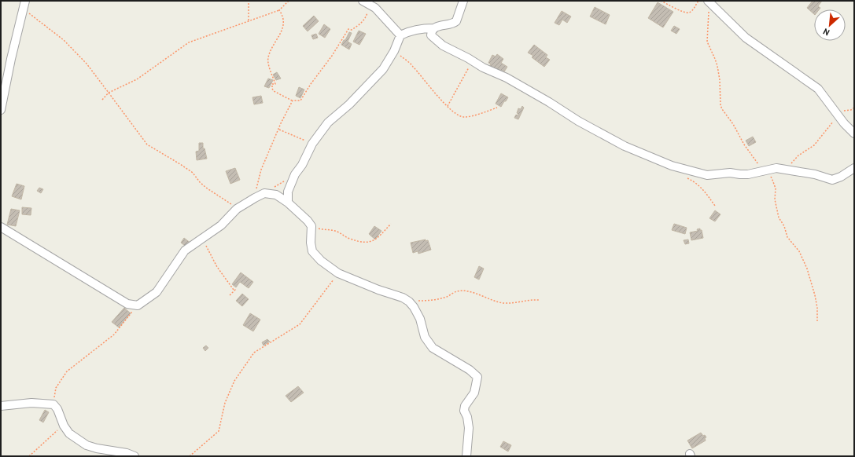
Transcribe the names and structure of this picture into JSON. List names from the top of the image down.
{
  "north": "bottom left"
}
